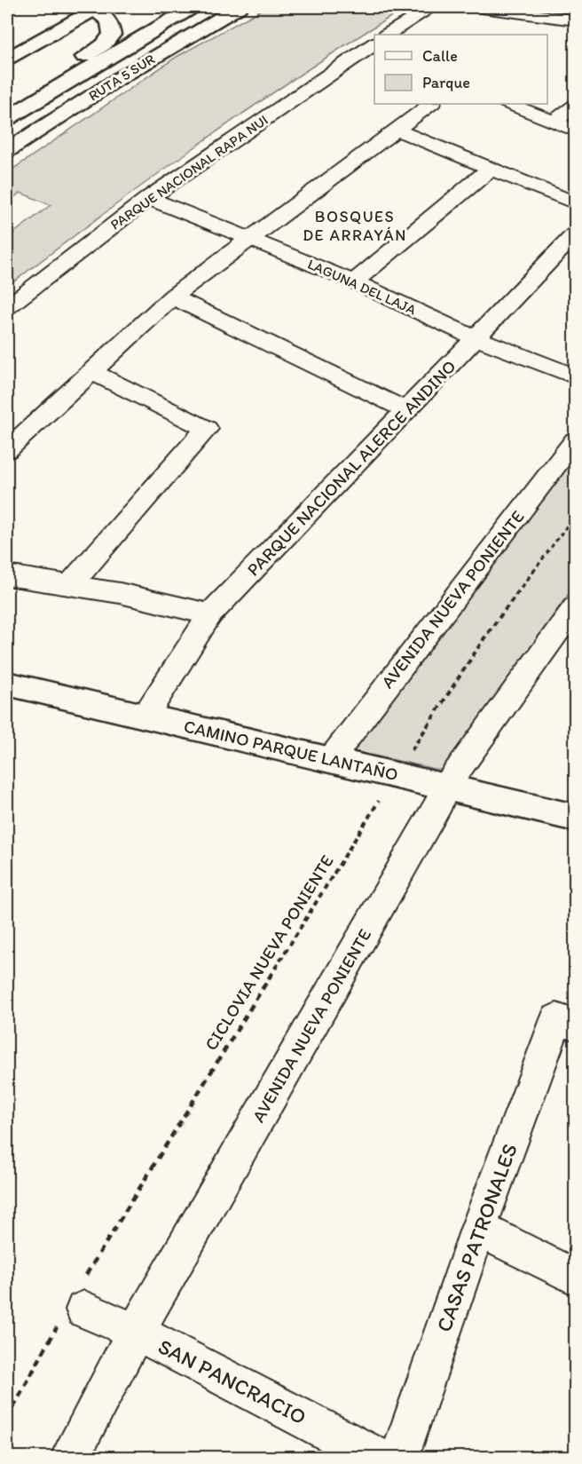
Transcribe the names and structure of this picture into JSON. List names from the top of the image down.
{
  "streets": {
    "main road": ["RUTA 5 SUR", "CAMINO PARQUE LANTAÑO"],
    "street": [
      "PARQUE NACIONAL RAPA NUI",
      "LAGUNA DEL LAJA",
      "PARQUE NACIONAL ALERCE ANDINO",
      "AVENIDA NUEVA PONIENTE",
      "CASAS PATRONALES",
      "SAN PANCRACIO"
    ],
    "path": ["CICLOVIA NUEVA PONIENTE"]
  },
  "crossings": [
    ["PARQUE NACIONAL RAPA NUI", "LAGUNA DEL LAJA"],
    ["LAGUNA DEL LAJA", "PARQUE NACIONAL ALERCE ANDINO"],
    ["PARQUE NACIONAL ALERCE ANDINO", "CAMINO PARQUE LANTAÑO"],
    ["AVENIDA NUEVA PONIENTE", "CAMINO PARQUE LANTAÑO"],
    ["AVENIDA NUEVA PONIENTE", "SAN PANCRACIO"],
    ["CAMINO PARQUE LANTAÑO", "CICLOVIA NUEVA PONIENTE"],
    ["CICLOVIA NUEVA PONIENTE", "SAN PANCRACIO"]
  ],
  "districts": ["BOSQUES DE ARRAYÁN"],
  "legend": ["Calle", "Parque"]
}
